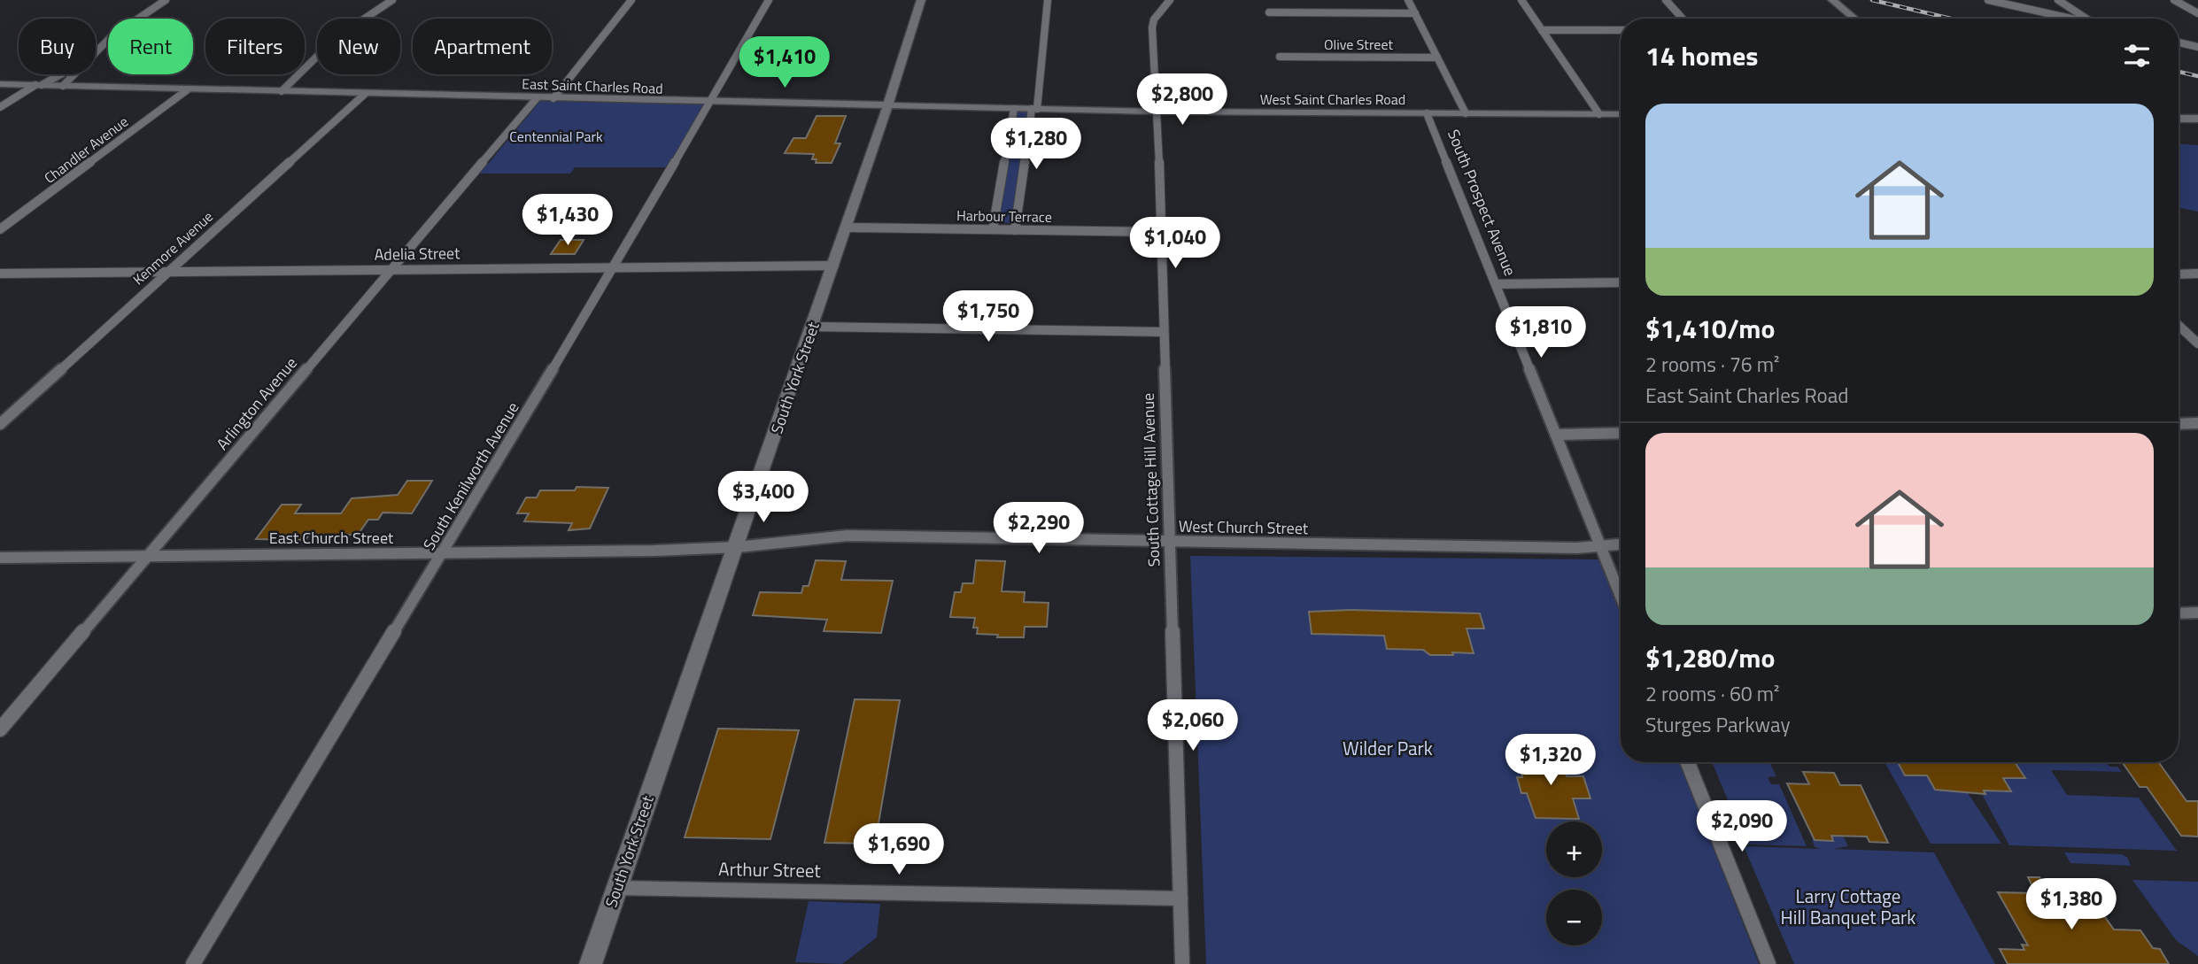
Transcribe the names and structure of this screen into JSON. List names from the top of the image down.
{
  "streets": {
    "main road": ["East Saint Charles Road", "West Saint Charles Road", "South York Street"],
    "street": [
      "Olive Street",
      "Chandler Avenue",
      "South Prospect Avenue",
      "Harbour Terrace",
      "Kenmore Avenue",
      "Adelia Street",
      "Arlington Avenue",
      "South Kenilworth Avenue",
      "South Cottage Hill Avenue",
      "West Church Street",
      "East Church Street",
      "Arthur Street"
    ]
  },
  "crossings": [
    ["Olive Street", "South Prospect Avenue"],
    ["East Saint Charles Road", "West Saint Charles Road"],
    ["East Saint Charles Road", "Chandler Avenue"],
    ["East Saint Charles Road", "Kenmore Avenue"],
    ["East Saint Charles Road", "South York Street"],
    ["East Saint Charles Road", "Arlington Avenue"],
    ["East Saint Charles Road", "South Kenilworth Avenue"],
    ["West Saint Charles Road", "South Prospect Avenue"],
    ["West Saint Charles Road", "South York Street"],
    ["West Saint Charles Road", "South Cottage Hill Avenue"],
    ["South Prospect Avenue", "West Church Street"],
    ["Harbour Terrace", "South York Street"],
    ["Harbour Terrace", "South Cottage Hill Avenue"],
    ["Kenmore Avenue", "Adelia Street"],
    ["Adelia Street", "South York Street"],
    ["Adelia Street", "Arlington Avenue"],
    ["Adelia Street", "South Kenilworth Avenue"],
    ["South York Street", "West Church Street"],
    ["South York Street", "East Church Street"],
    ["South York Street", "Arthur Street"],
    ["Arlington Avenue", "East Church Street"],
    ["South Kenilworth Avenue", "East Church Street"],
    ["South Cottage Hill Avenue", "West Church Street"],
    ["South Cottage Hill Avenue", "Arthur Street"],
    ["West Church Street", "East Church Street"]
  ],
  "parks": ["Centennial Park", "Wilder Park", "Larry Cottage Hill Banquet Park"],
  "page": {
    "chip": [
      "Buy",
      "Rent",
      "Filters",
      "New",
      "Apartment"
    ],
    "heading": "14 homes",
    "price": [
      "$1,410",
      "$2,800",
      "$1,280",
      "$1,430",
      "$1,040",
      "$1,750",
      "$1,810",
      "$3,400",
      "$2,290",
      "$2,060",
      "$1,320",
      "$2,090",
      "$1,690",
      "$1,380"
    ],
    "list": [
      {
        "name": "$1,410/mo",
        "note": "2 rooms · 76 m² · East Saint Charles Road"
      },
      {
        "name": "$1,280/mo",
        "note": "2 rooms · 60 m² · Sturges Parkway"
      }
    ],
    "map_buttons": ["+", "−"]
  }
}
